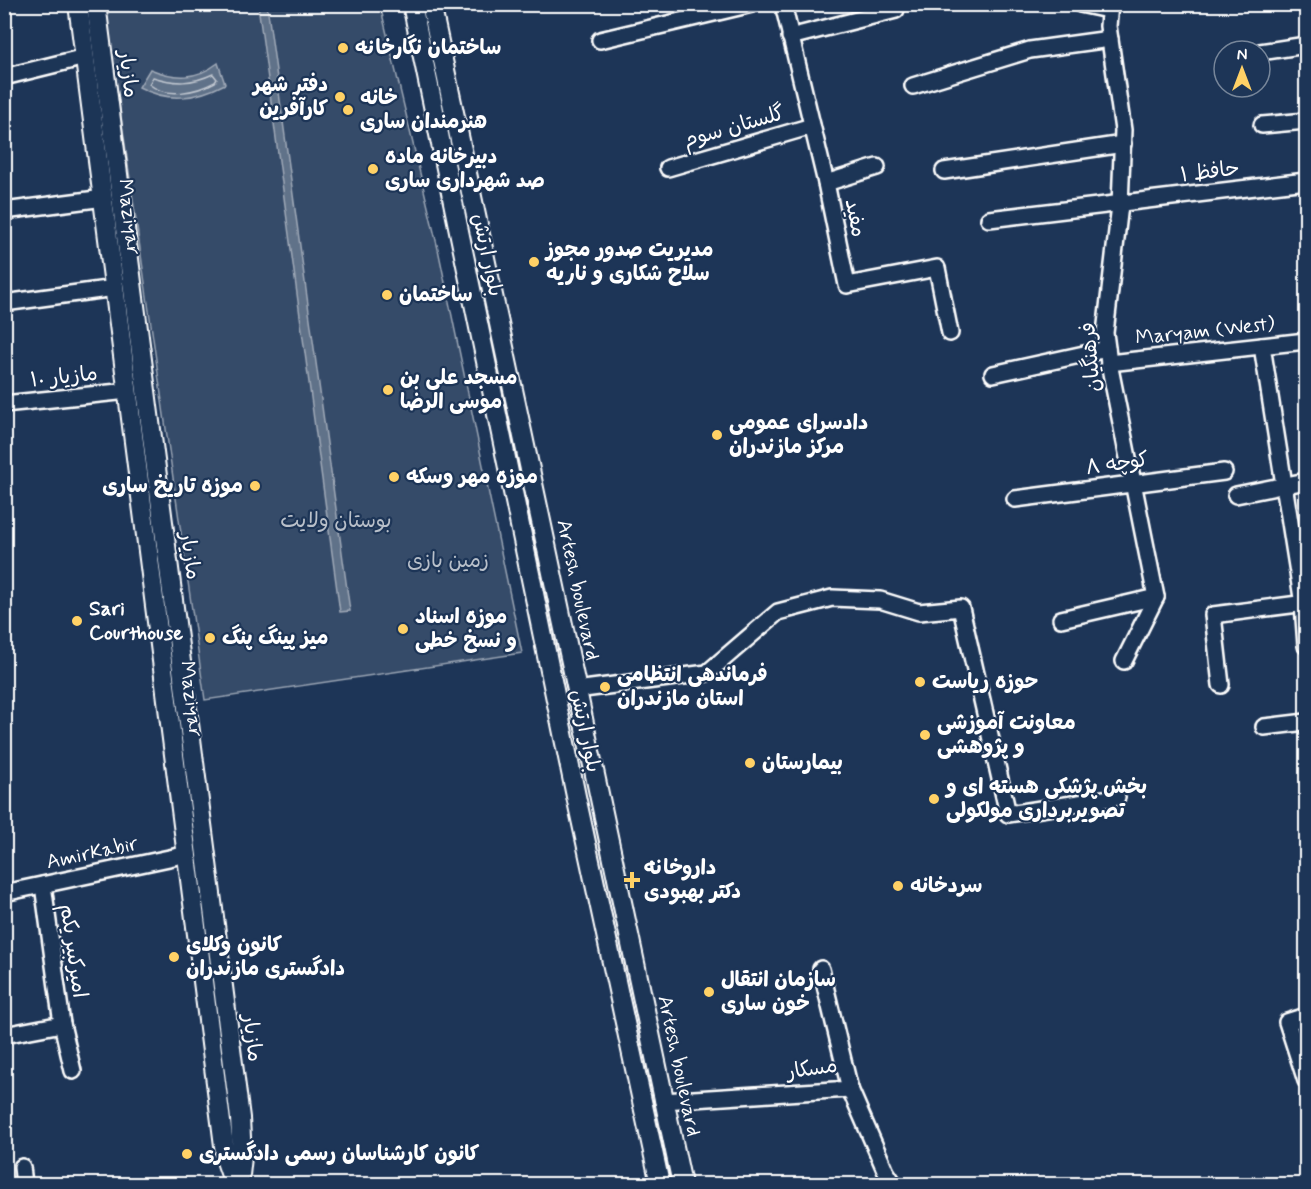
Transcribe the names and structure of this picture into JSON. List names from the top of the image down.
{
  "streets": {
    "main road": [
      "مازیار",
      "Maziyar",
      "بلوار ارتش",
      "Artesh boulevard"
    ],
    "street": [
      "گلستان سوم",
      "حافظ ۱",
      "مفید",
      "Maryam (West)",
      "فرهنگیان",
      "مازیار ١٠",
      "کوچه ۸",
      "AmirKabir",
      "امیرکبیر یکم",
      "مسکار"
    ]
  },
  "crossings": [
    ["مازیار", "Maziyar"],
    ["گلستان سوم", "مفید"],
    ["حافظ ۱", "فرهنگیان"],
    ["Maziyar", "مازیار ١٠"],
    ["Maziyar", "AmirKabir"],
    ["Maryam (West)", "فرهنگیان"],
    ["فرهنگیان", "کوچه ۸"],
    ["Artesh boulevard", "مسکار"],
    ["AmirKabir", "امیرکبیر یکم"]
  ],
  "parks": ["بوستان ولایت", "زمین بازی"],
  "places": {
    "other": [
      "ساختمان نگارخانه",
      "دفتر شهر کارآفرین",
      "خانه هنرمندان ساری",
      "دبیرخانه ماده صد شهرداری ساری",
      "مدیریت صدور مجوز سلاح شکاری و ناریه",
      "ساختمان",
      "مسجد علی بن موسی الرضا",
      "دادسرای عمومی مرکز مازندران",
      "موزه مهر وسکه",
      "موزه تاریخ ساری",
      "Sari Courthouse",
      "موزه اسناد و نسخ خطی",
      "میز پینگ پنگ",
      "حوزه ریاست",
      "فرماندهی انتظامی استان مازندران",
      "معاونت آموزشی و پژوهشی",
      "بیمارستان",
      "بخش پژشکی هسته ای و تصویربرداری مولکولی",
      "سردخانه",
      "کانون وکلای دادگستری مازندران",
      "سازمان انتقال خون ساری",
      "کانون کارشناسان رسمی دادگستری"
    ],
    "health": ["داروخانه دکتر بهبودی"]
  },
  "north": "top"
}
